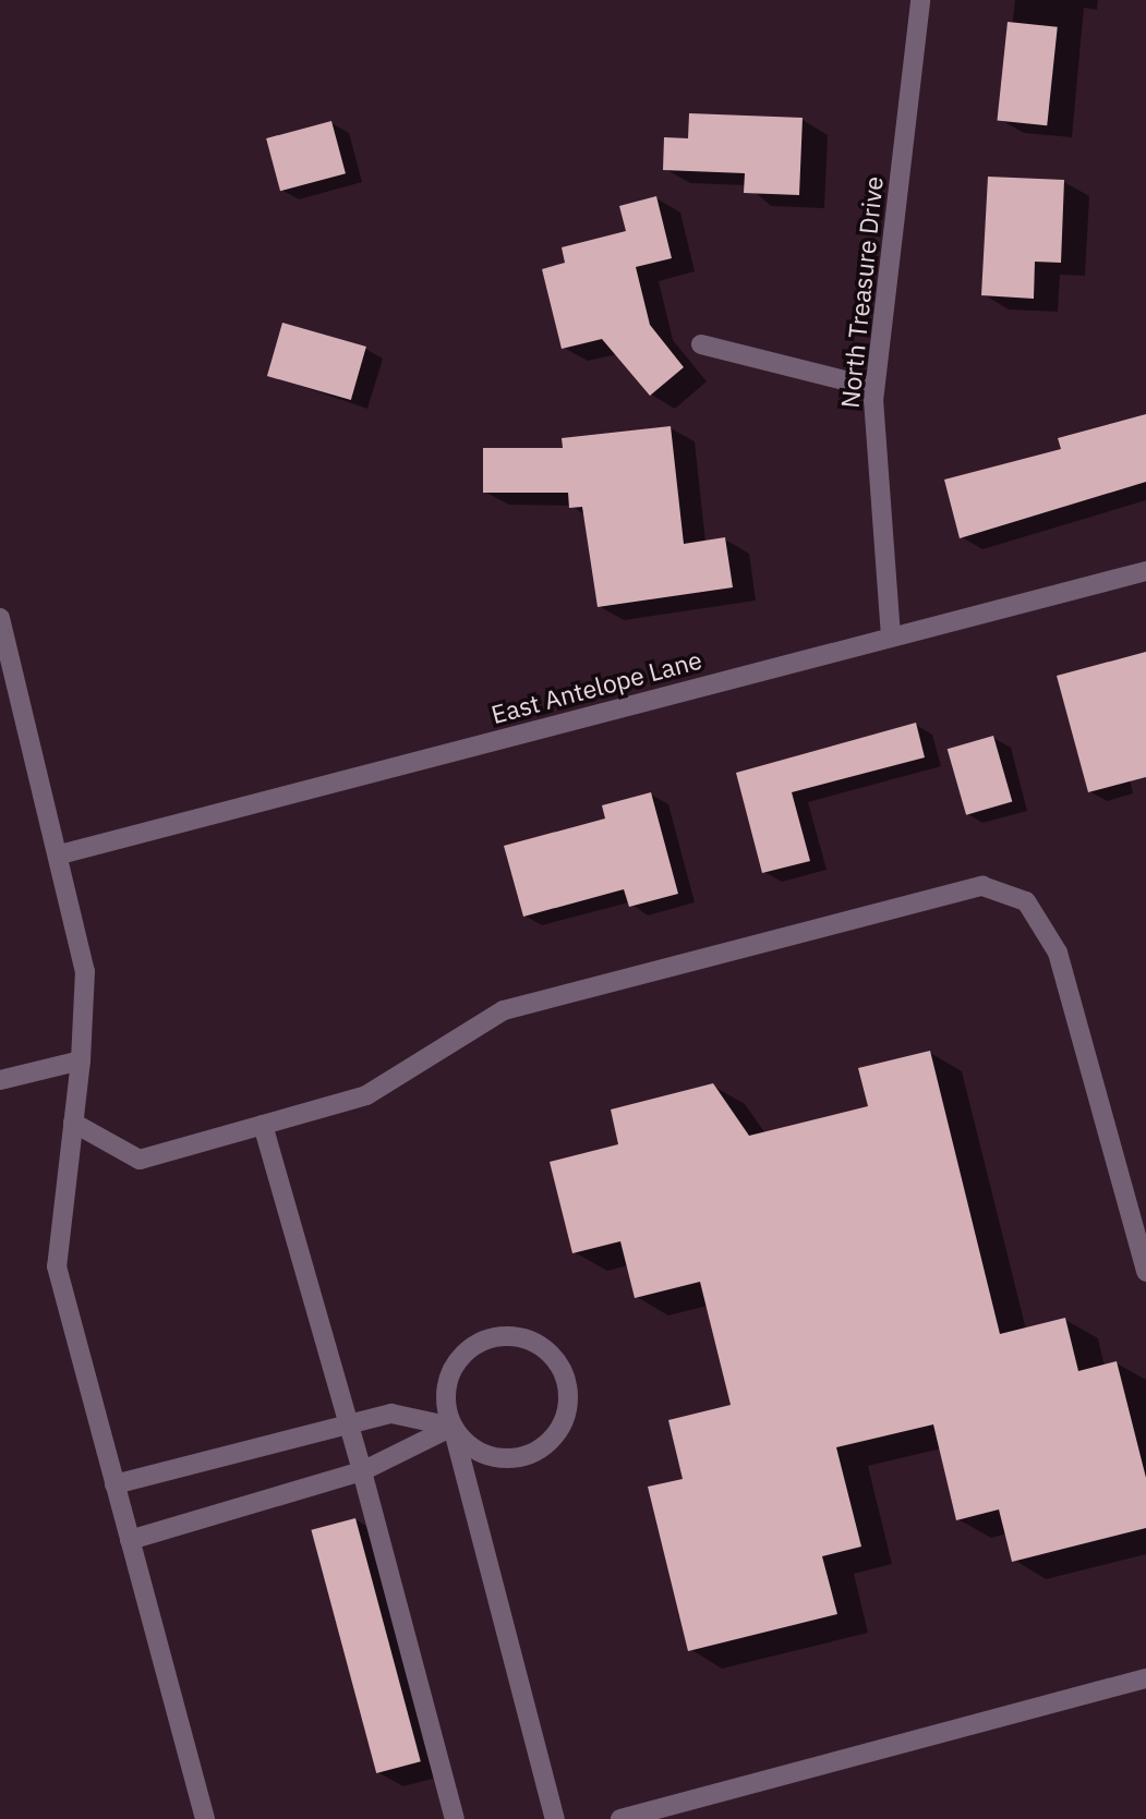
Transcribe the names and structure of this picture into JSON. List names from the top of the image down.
{
  "streets": {
    "street": ["North Treasure Drive", "East Antelope Lane"]
  },
  "crossings": [
    ["North Treasure Drive", "East Antelope Lane"]
  ]
}
